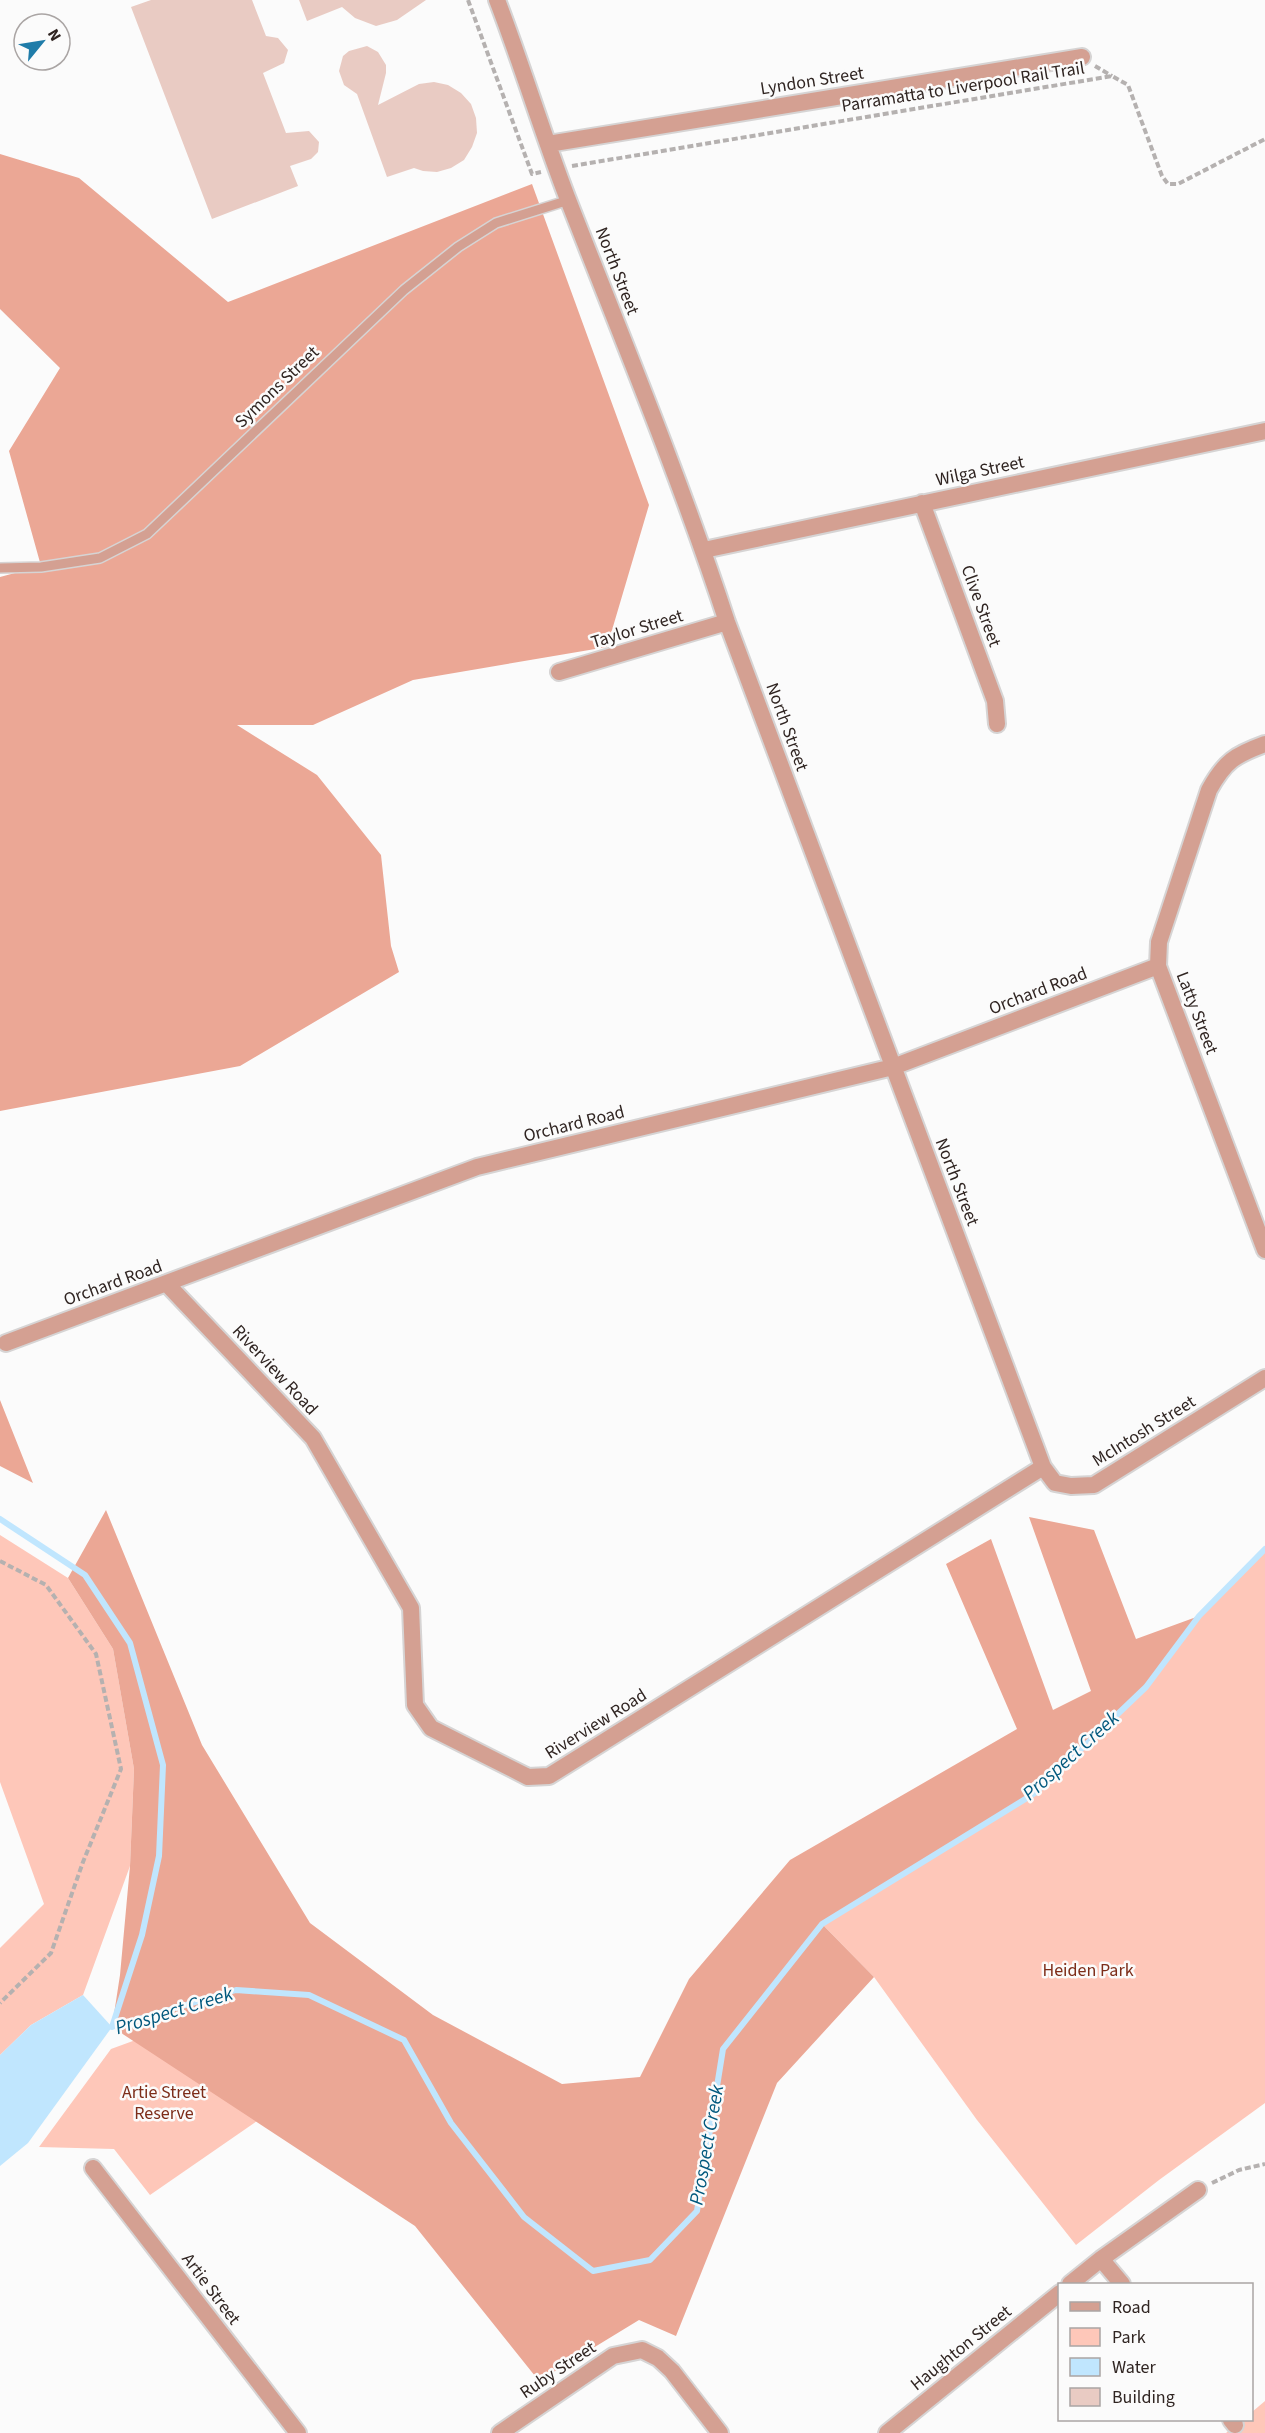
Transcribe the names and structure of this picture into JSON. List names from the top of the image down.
{
  "streets": {
    "street": [
      "Lyndon Street",
      "North Street",
      "Wilga Street",
      "Clive Street",
      "Taylor Street",
      "Orchard Road",
      "Latty Street",
      "Riverview Road",
      "McIntosh Street",
      "Artie Street",
      "Haughton Street",
      "Ruby Street"
    ],
    "lane": ["Symons Street"],
    "path": ["Parramatta to Liverpool Rail Trail"]
  },
  "crossings": [
    ["Lyndon Street", "North Street"],
    ["North Street", "Symons Street"],
    ["North Street", "Wilga Street"],
    ["North Street", "Taylor Street"],
    ["North Street", "Orchard Road"],
    ["North Street", "Riverview Road"],
    ["North Street", "McIntosh Street"],
    ["Wilga Street", "Clive Street"],
    ["Orchard Road", "Latty Street"],
    ["Orchard Road", "Riverview Road"],
    ["Riverview Road", "McIntosh Street"]
  ],
  "water": ["Prospect Creek"],
  "parks": ["Heiden Park", "Artie Street Reserve"],
  "legend": [
    "Road",
    "Park",
    "Water",
    "Building"
  ],
  "north": "top right"
}
